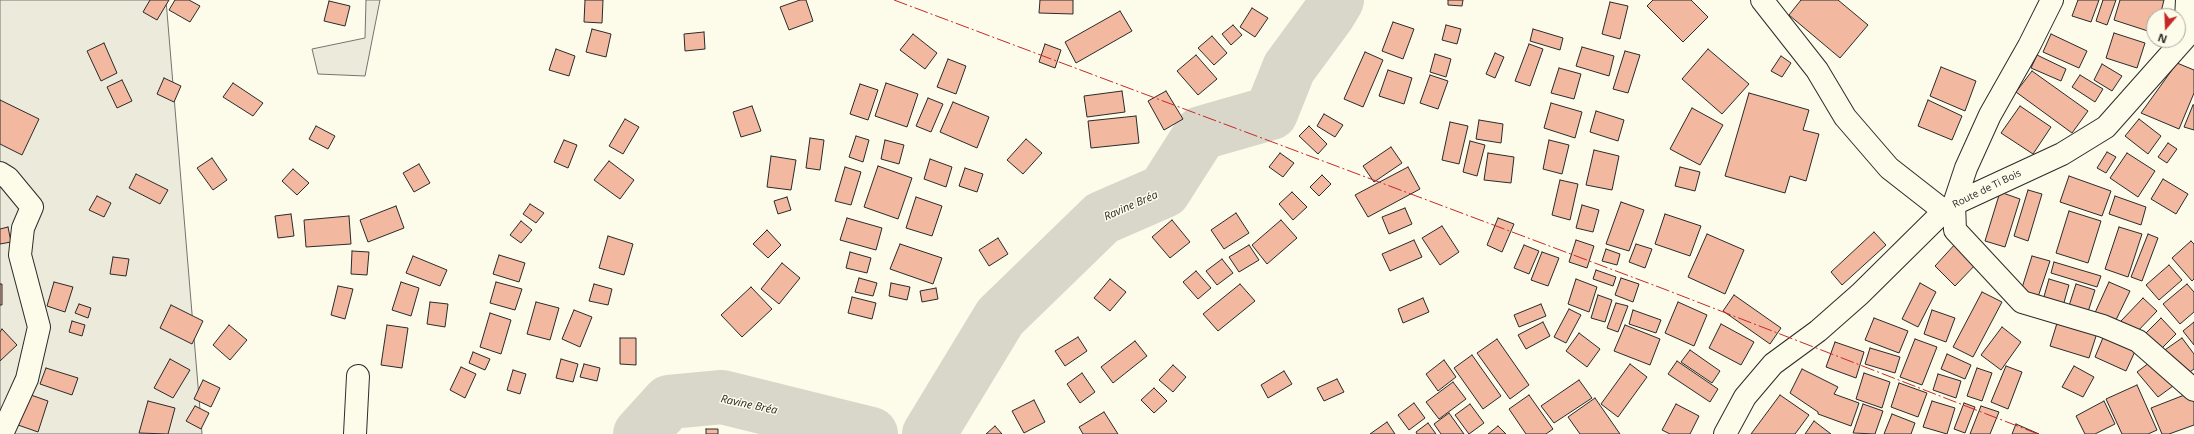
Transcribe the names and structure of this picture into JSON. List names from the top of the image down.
{
  "streets": {
    "street": ["Route de Ti Bois"]
  },
  "water": ["Ravine Bréa"],
  "north": "bottom"
}
